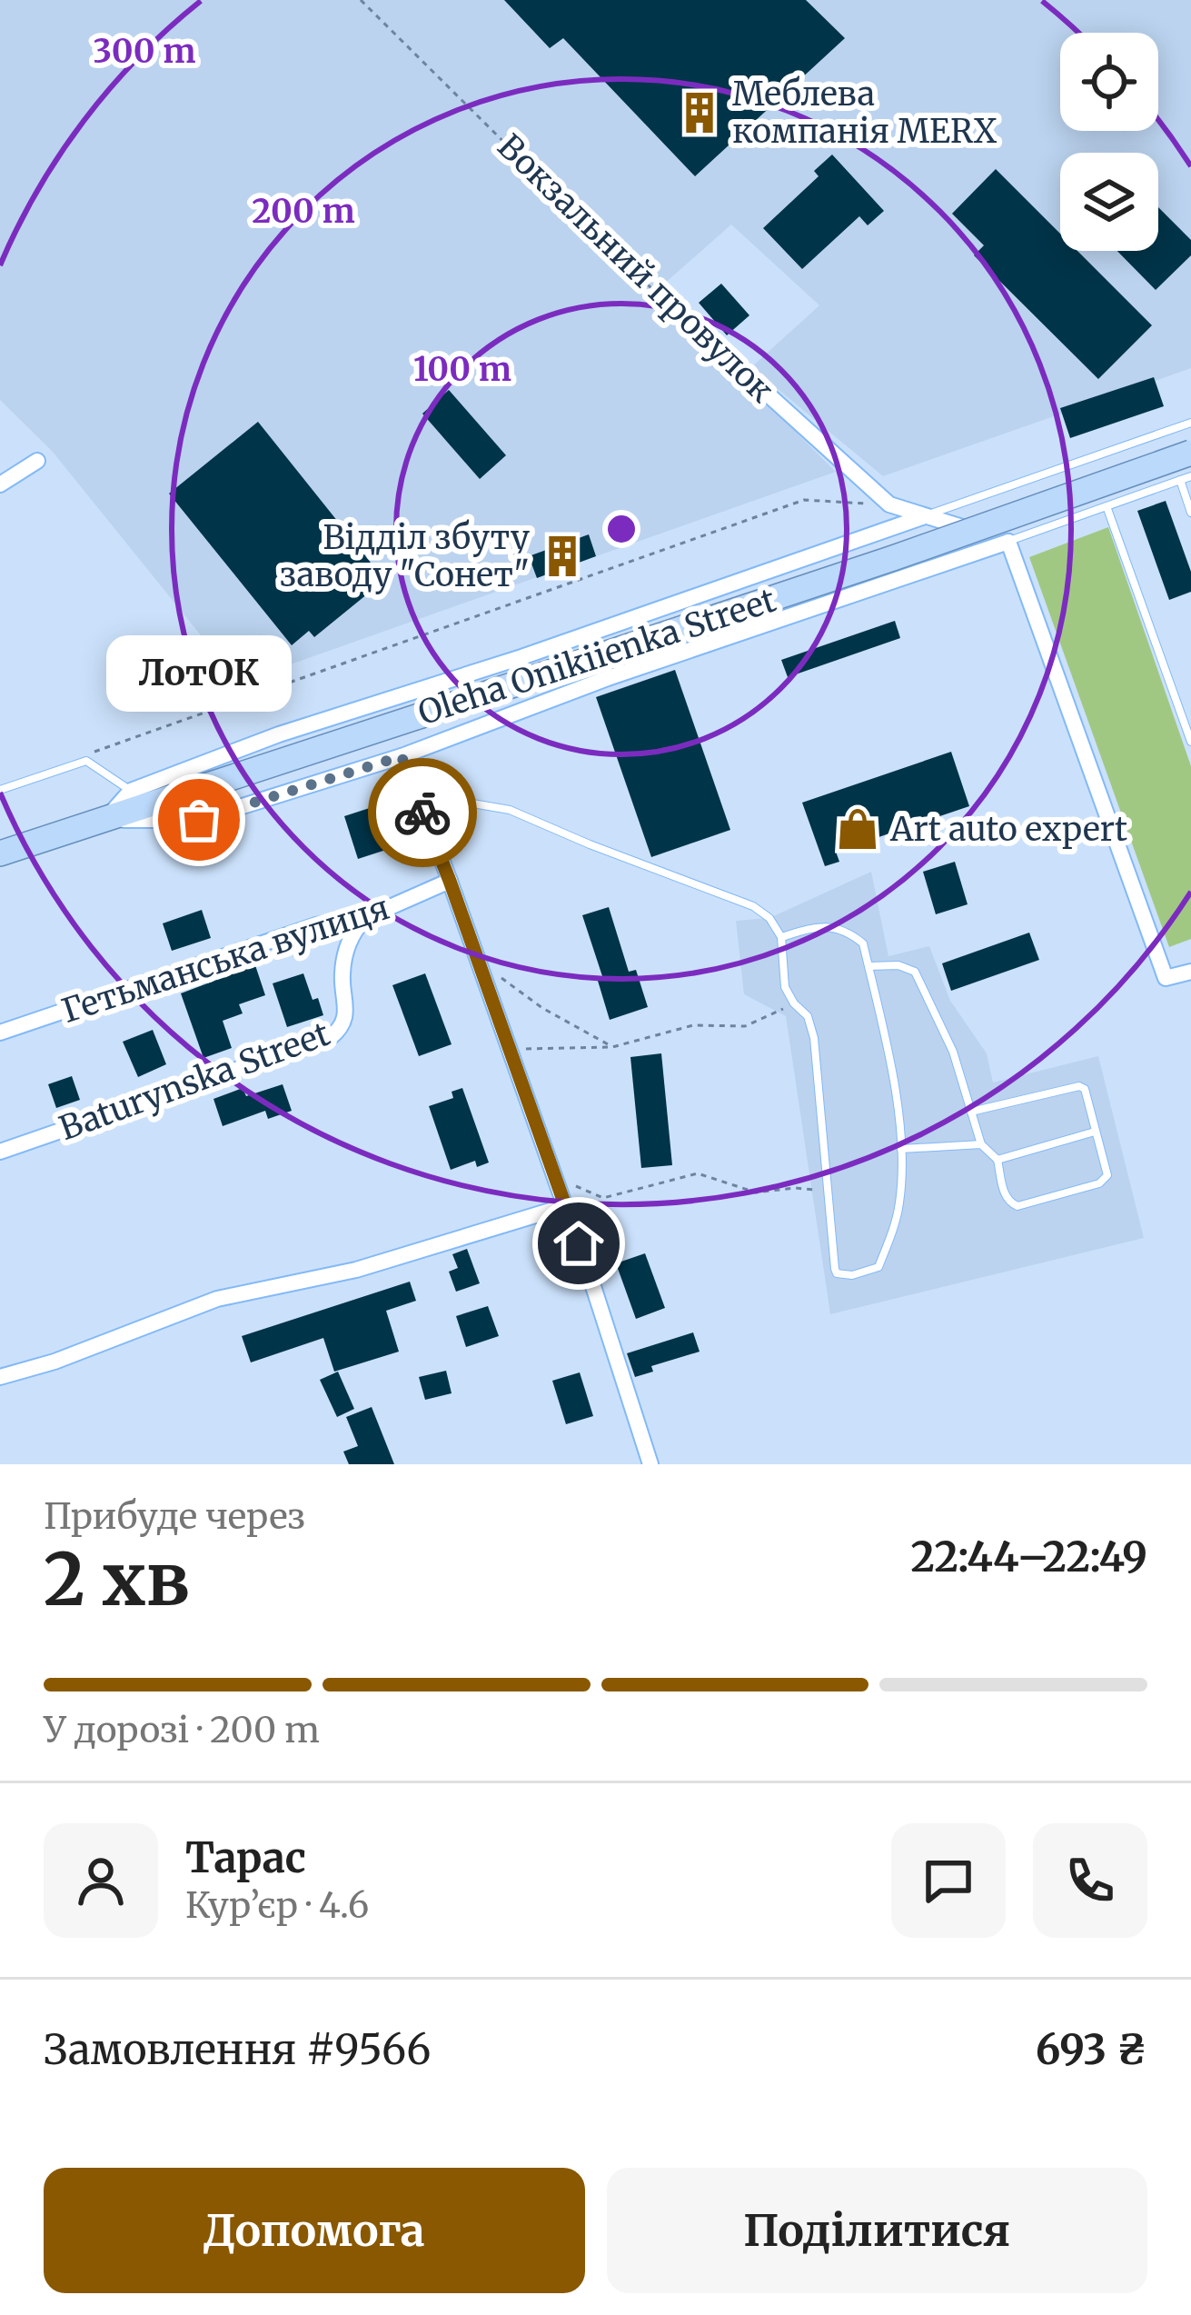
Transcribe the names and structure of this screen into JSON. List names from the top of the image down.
{
  "streets": {
    "main road": ["Oleha Onikiienka Street"],
    "street": ["Вокзальний провулок", "Гетьманська вулиця", "Baturynska Street"]
  },
  "crossings": [
    ["Oleha Onikiienka Street", "Гетьманська вулиця"],
    ["Гетьманська вулиця", "Baturynska Street"]
  ],
  "places": {
    "building": ["Меблева компанія MERX", "Відділ збуту заводу \"Сонет\""],
    "other": ["ЛотОК"],
    "shop": ["Art auto expert"]
  },
  "page": {
    "bubble": "ЛотОК",
    "heading": ["2 хв", "Прибуде через", "22:44–22:49"],
    "panel": [
      "Тарас",
      "Кур’єр · 4.6",
      "Замовлення #9566",
      "693 ₴"
    ],
    "bar": "У дорозі · 200 m",
    "buttons": ["Допомога", "Поділитися"]
  },
  "rings": ["300 m", "200 m", "100 m"]
}
